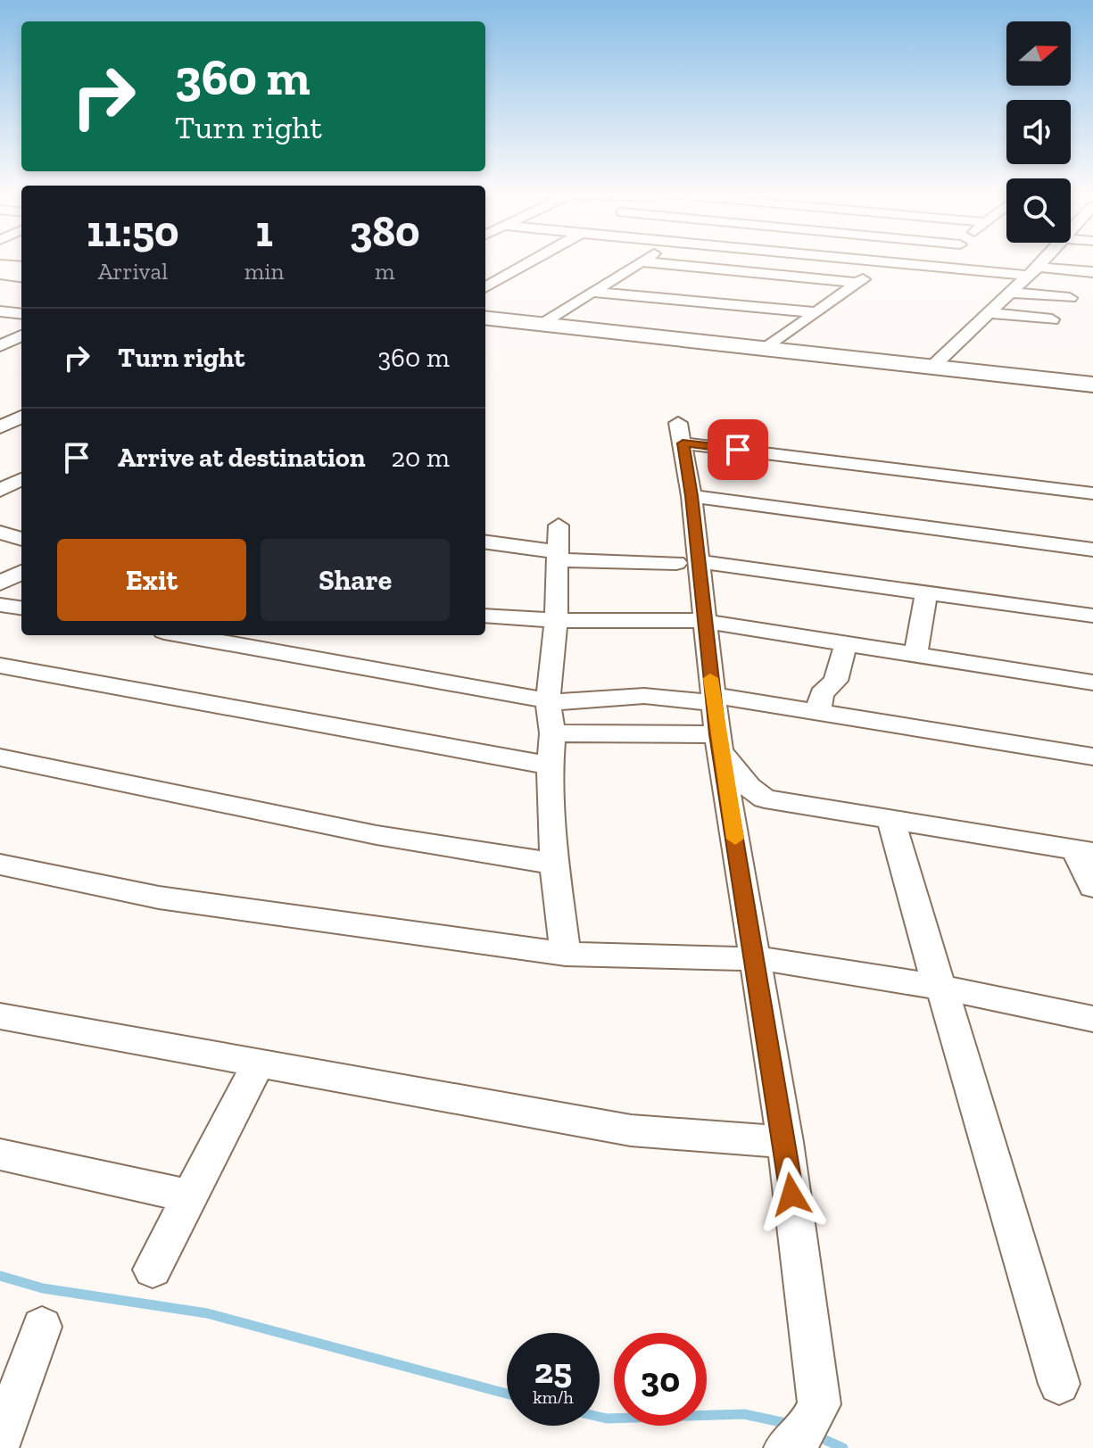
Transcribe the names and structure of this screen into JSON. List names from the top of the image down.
{
  "north": "right",
  "page": {
    "turn": ["360 m", "Turn right"],
    "eta": [
      "11:50",
      "Arrival",
      "1",
      "min",
      "380",
      "m"
    ],
    "list": [
      {
        "name": "Turn right",
        "value": "360 m"
      },
      {
        "name": "Arrive at destination",
        "value": "20 m"
      }
    ],
    "buttons": ["Exit", "Share"],
    "speed": "25 km/h",
    "limit": "30"
  }
}
